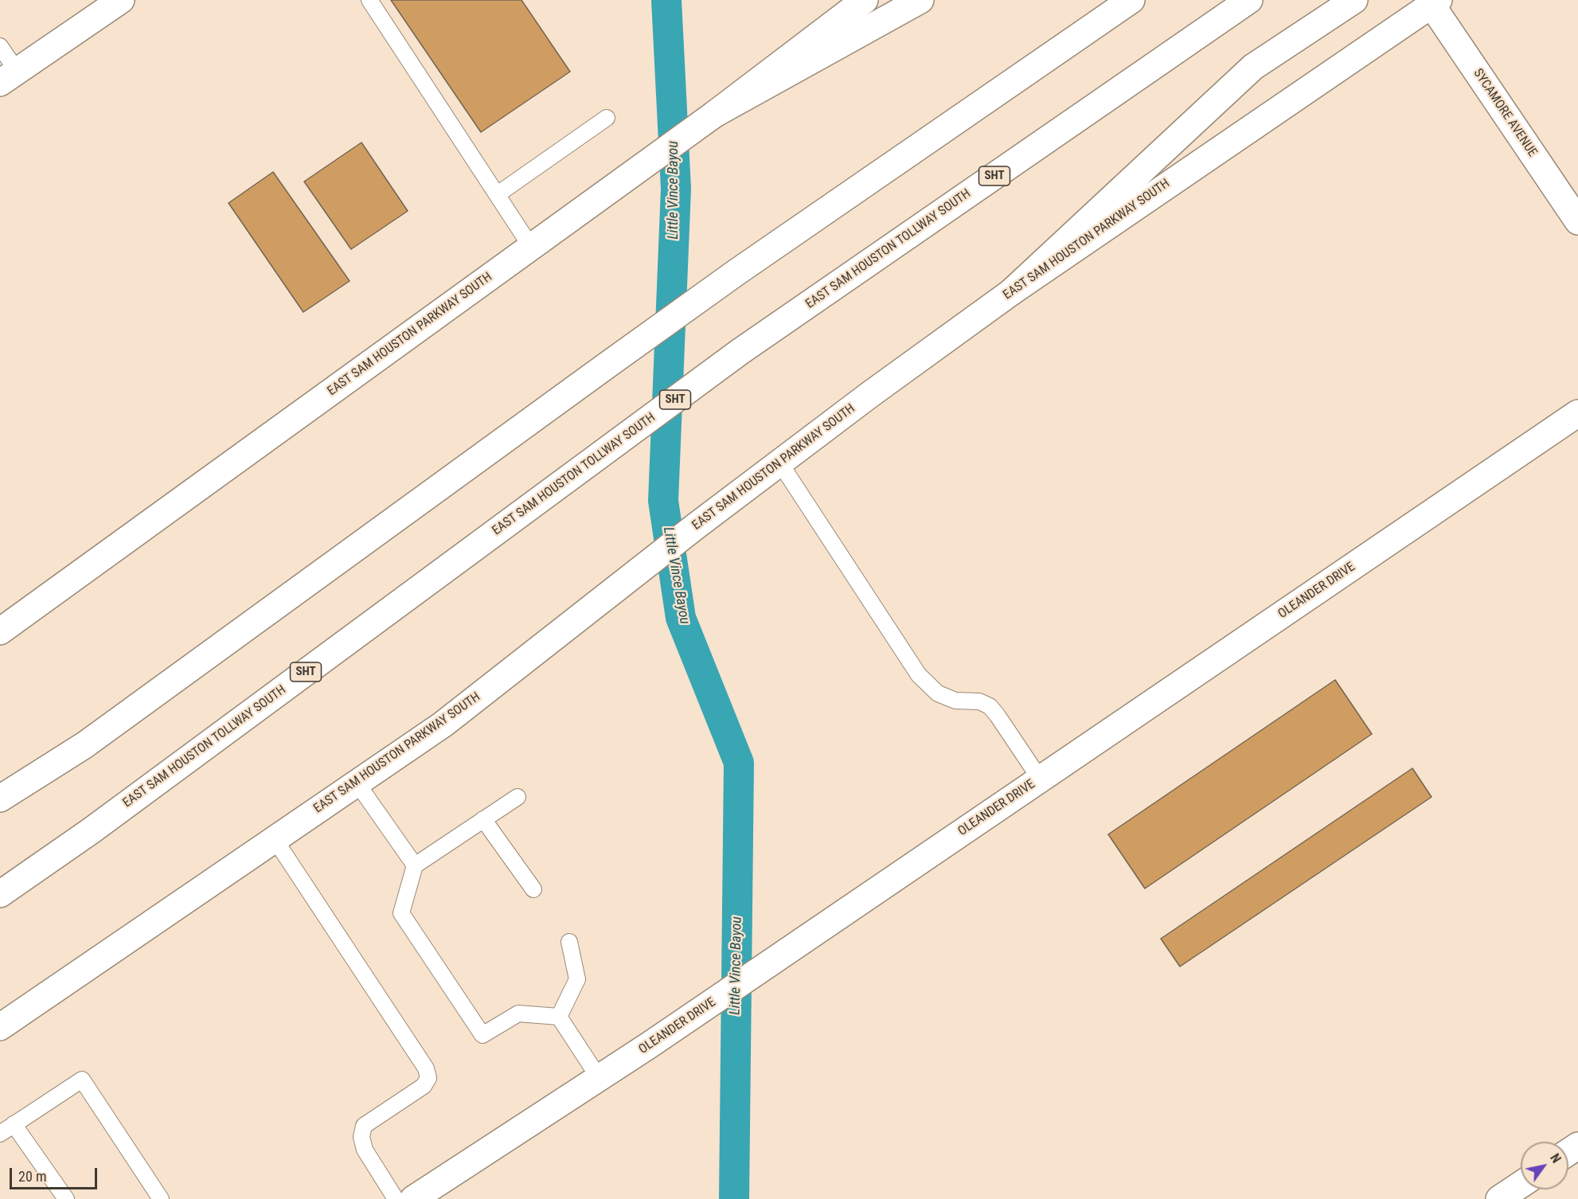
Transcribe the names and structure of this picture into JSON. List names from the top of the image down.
{
  "streets": {
    "main road": [
      "SYCAMORE AVENUE",
      "SHT",
      "EAST SAM HOUSTON PARKWAY SOUTH",
      "EAST SAM HOUSTON TOLLWAY SOUTH",
      "OLEANDER DRIVE"
    ]
  },
  "crossings": [
    ["SYCAMORE AVENUE", "EAST SAM HOUSTON PARKWAY SOUTH"]
  ],
  "water": ["Little Vince Bayou"],
  "scale_bar": "20 m",
  "north": "top right"
}
